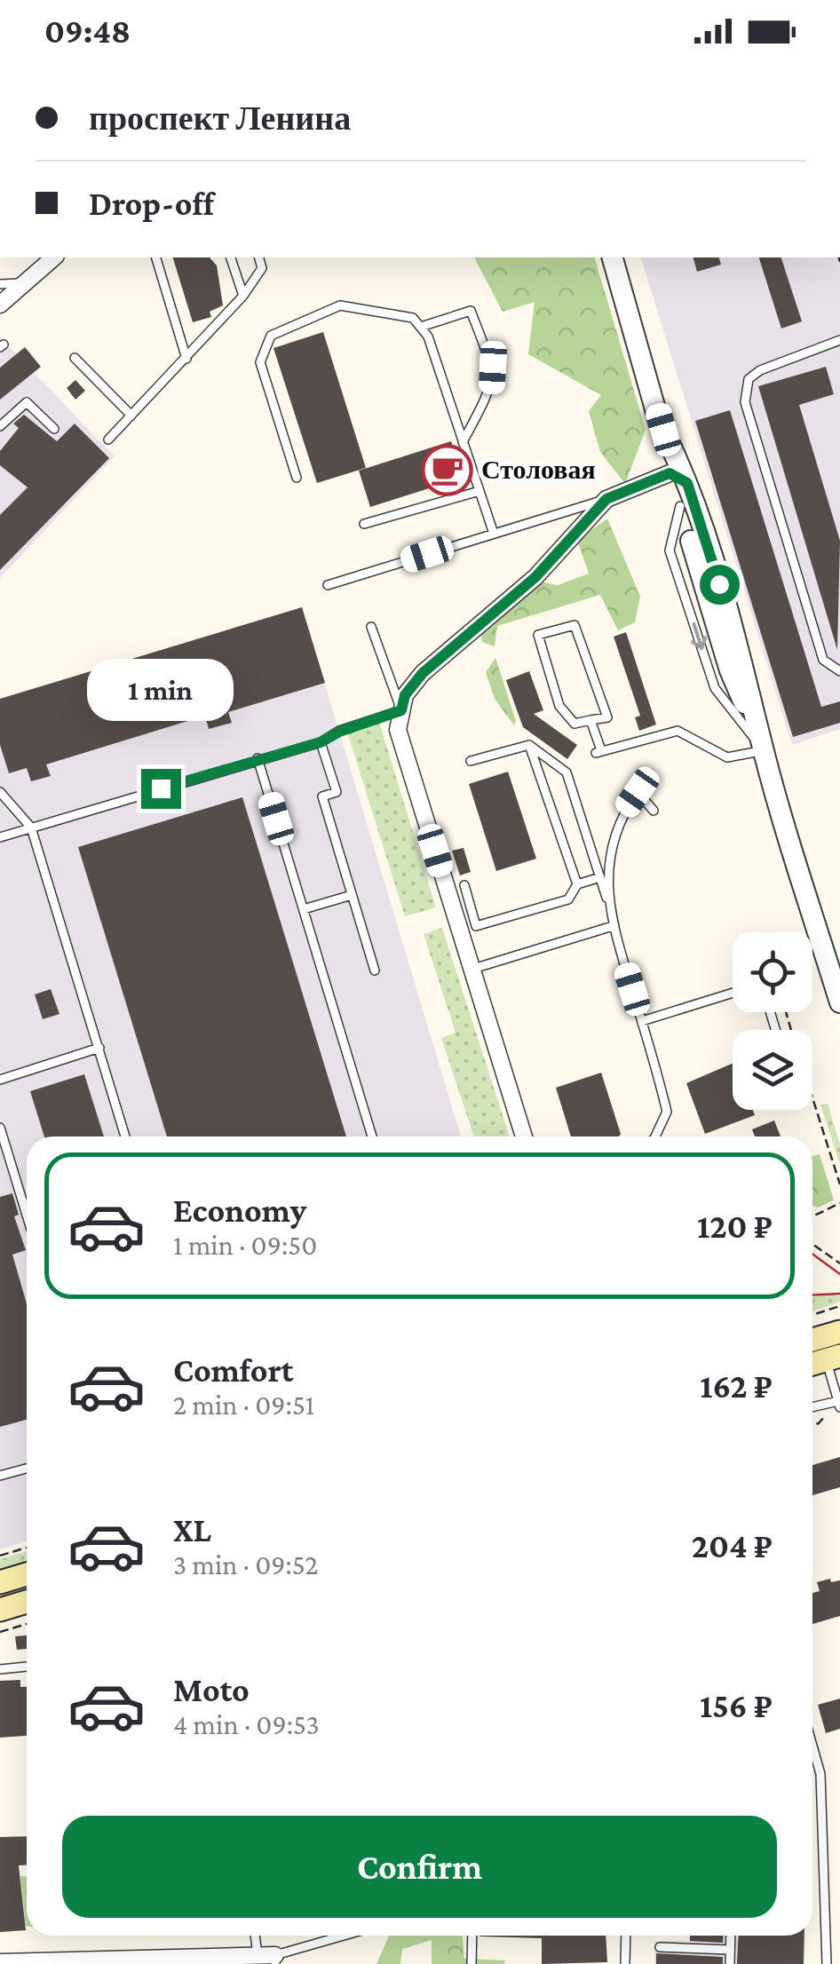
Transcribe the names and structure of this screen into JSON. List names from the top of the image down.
{
  "places": {
    "cafe": ["Столовая"]
  },
  "page": {
    "status": "09:48",
    "banner": ["проспект Ленина", "Drop-off"],
    "bubble": "1 min",
    "list": [
      {
        "name": "Economy",
        "note": "1 min · 09:50",
        "value": "120 ₽"
      },
      {
        "name": "Comfort",
        "note": "2 min · 09:51",
        "value": "162 ₽"
      },
      {
        "name": "XL",
        "note": "3 min · 09:52",
        "value": "204 ₽"
      },
      {
        "name": "Moto",
        "note": "4 min · 09:53",
        "value": "156 ₽"
      }
    ],
    "buttons": "Confirm"
  }
}
